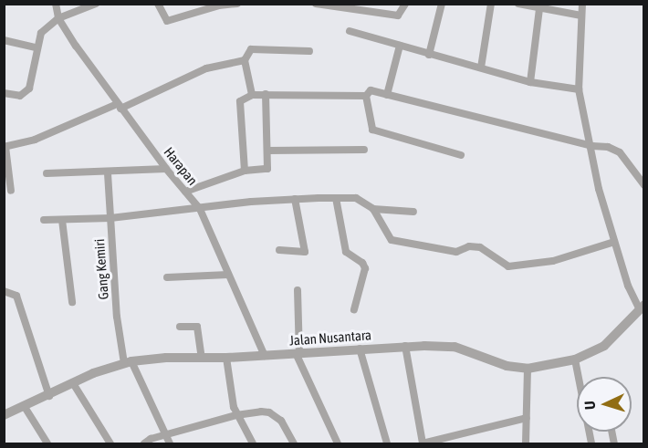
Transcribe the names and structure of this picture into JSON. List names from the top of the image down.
{
  "streets": {
    "street": ["Harapan", "Gang Kemiri", "Jalan Nusantara"]
  },
  "crossings": [
    ["Harapan", "Jalan Nusantara"],
    ["Gang Kemiri", "Jalan Nusantara"]
  ],
  "north": "left"
}
